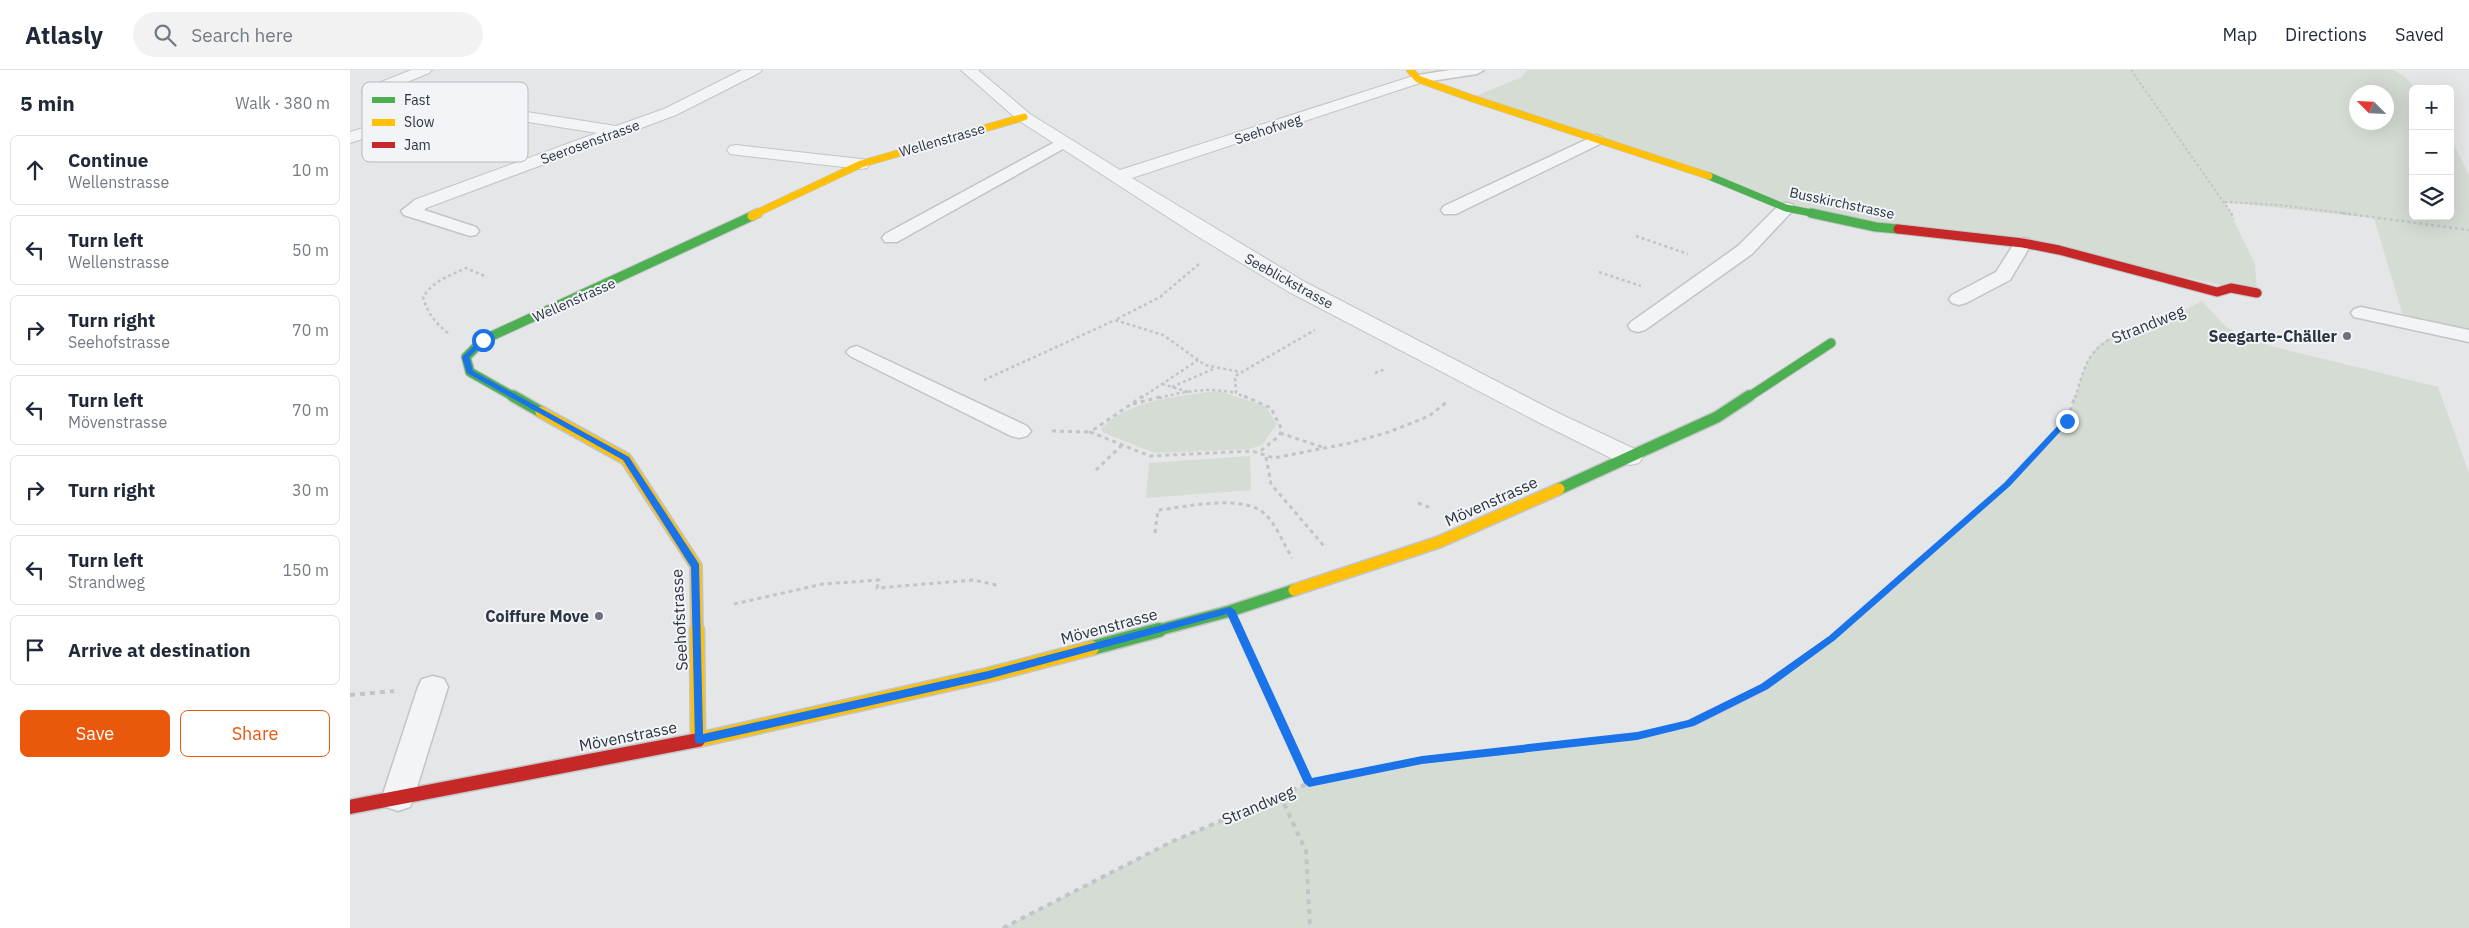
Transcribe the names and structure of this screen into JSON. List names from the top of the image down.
{
  "streets": {
    "street": [
      "Seehofweg",
      "Wellenstrasse",
      "Seerosenstrasse",
      "Busskirchstrasse",
      "Seeblickstrasse",
      "Mövenstrasse",
      "Seehofstrasse"
    ],
    "path": ["Strandweg"]
  },
  "crossings": [
    ["Seehofweg", "Busskirchstrasse"],
    ["Seehofweg", "Seeblickstrasse"],
    ["Wellenstrasse", "Seeblickstrasse"],
    ["Wellenstrasse", "Seehofstrasse"],
    ["Seeblickstrasse", "Mövenstrasse"],
    ["Mövenstrasse", "Seehofstrasse"]
  ],
  "places": ["Seegarte-Chäller", "Coiffure Move"],
  "legend": ["Fast", "Slow", "Jam"],
  "north": "top left",
  "page": {
    "header": "Atlasly",
    "search": "Search here",
    "nav": ["Map", "Directions", "Saved"],
    "heading": ["5 min", "Walk · 380 m"],
    "map_buttons": ["+", "−"],
    "list": [
      ["Continue", "Wellenstrasse", "10 m"],
      ["Turn left", "Wellenstrasse", "50 m"],
      ["Turn right", "Seehofstrasse", "70 m"],
      ["Turn left", "Mövenstrasse", "70 m"],
      ["Turn right", "30 m"],
      ["Turn left", "Strandweg", "150 m"],
      "Arrive at destination"
    ],
    "buttons": ["Save", "Share"]
  }
}
